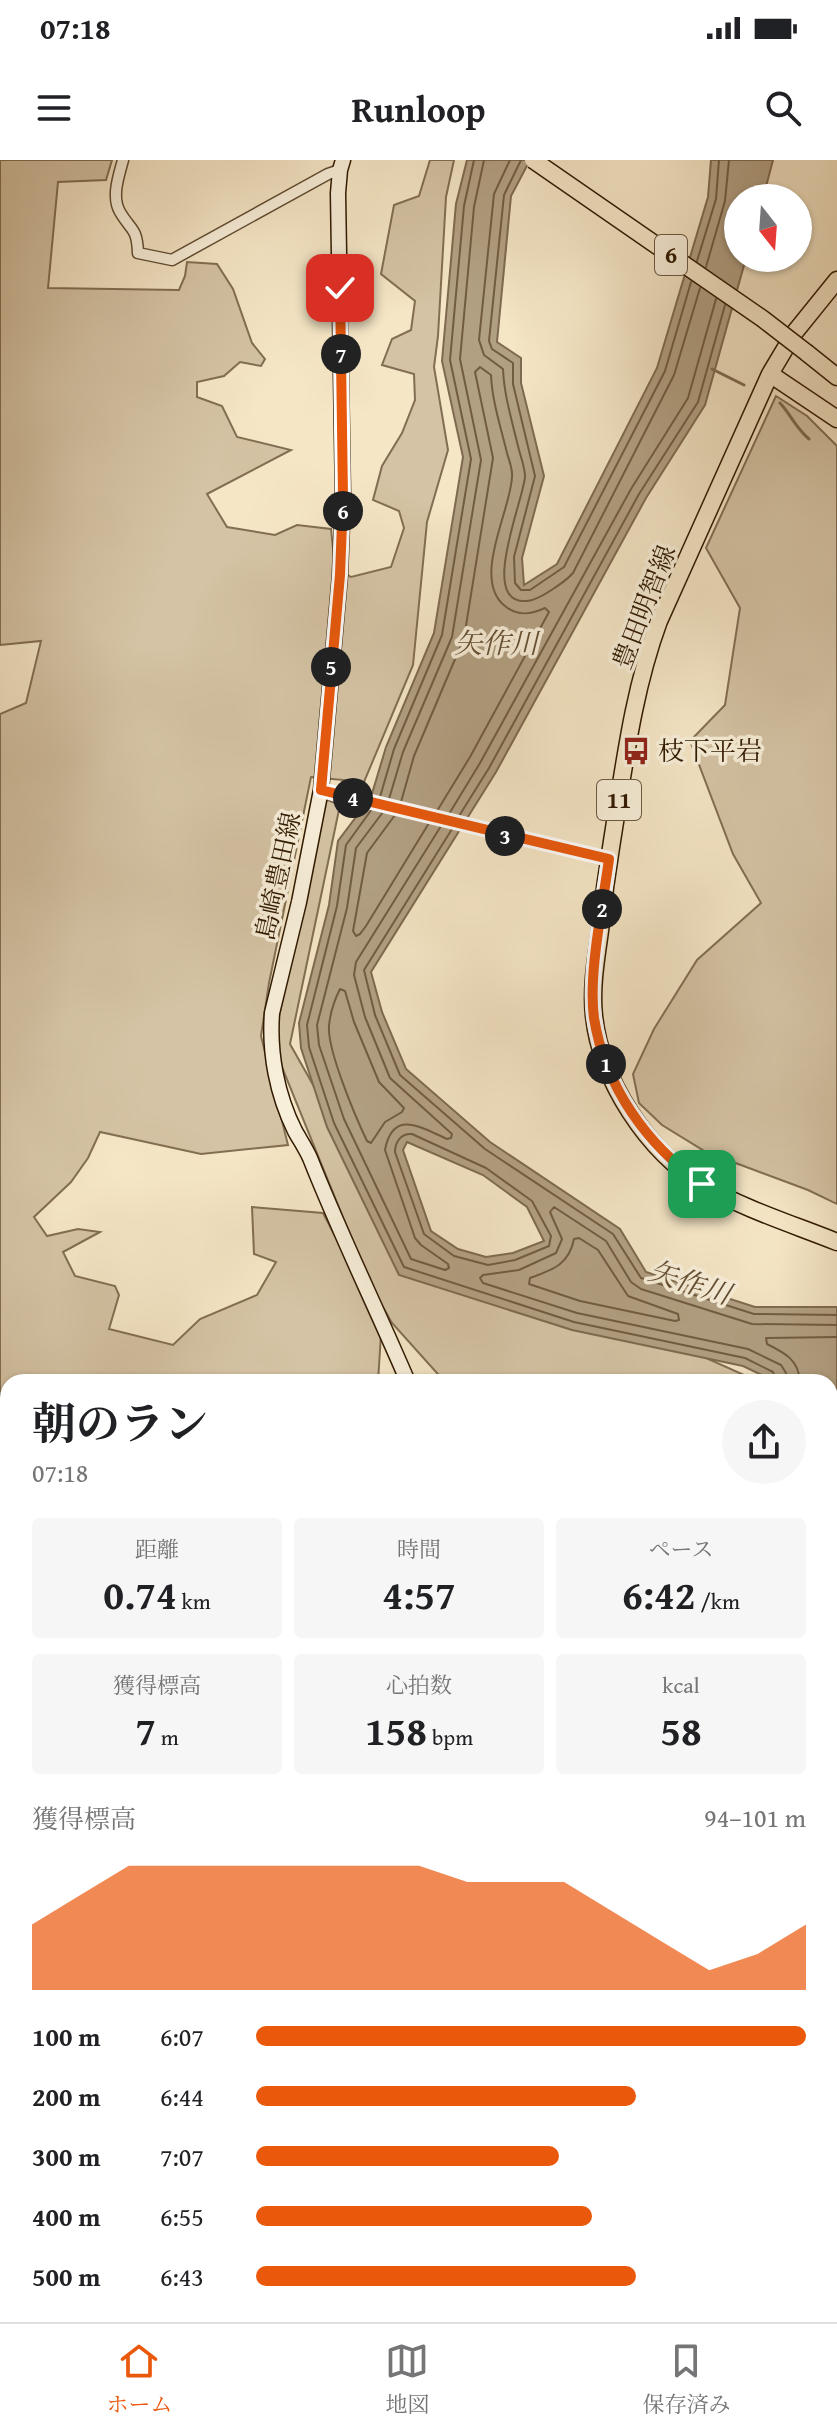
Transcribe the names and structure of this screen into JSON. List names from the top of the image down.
{
  "streets": {
    "main road": [
      "6",
      "豊田明智線",
      "11",
      "島崎豊田線"
    ]
  },
  "water": ["矢作川"],
  "places": {
    "bus stop": ["枝下平岩"]
  },
  "north": "bottom",
  "page": {
    "status": "07:18",
    "header": "Runloop",
    "pins": [
      "7",
      "6",
      "5",
      "4",
      "3",
      "2",
      "1"
    ],
    "heading": ["朝のラン", "07:18"],
    "stats": [
      ["距離", "0.74 km"],
      ["時間", "4:57"],
      ["ペース", "6:42 /km"],
      ["獲得標高", "7 m"],
      ["心拍数", "158 bpm"],
      ["kcal", "58"]
    ],
    "chart": ["獲得標高", "94–101 m"],
    "list": [
      {
        "name": "100 m",
        "note": "6:07"
      },
      {
        "name": "200 m",
        "note": "6:44"
      },
      {
        "name": "300 m",
        "note": "7:07"
      },
      {
        "name": "400 m",
        "note": "6:55"
      },
      {
        "name": "500 m",
        "note": "6:43"
      }
    ],
    "tabs": ["ホーム", "地図", "保存済み"]
  }
}
